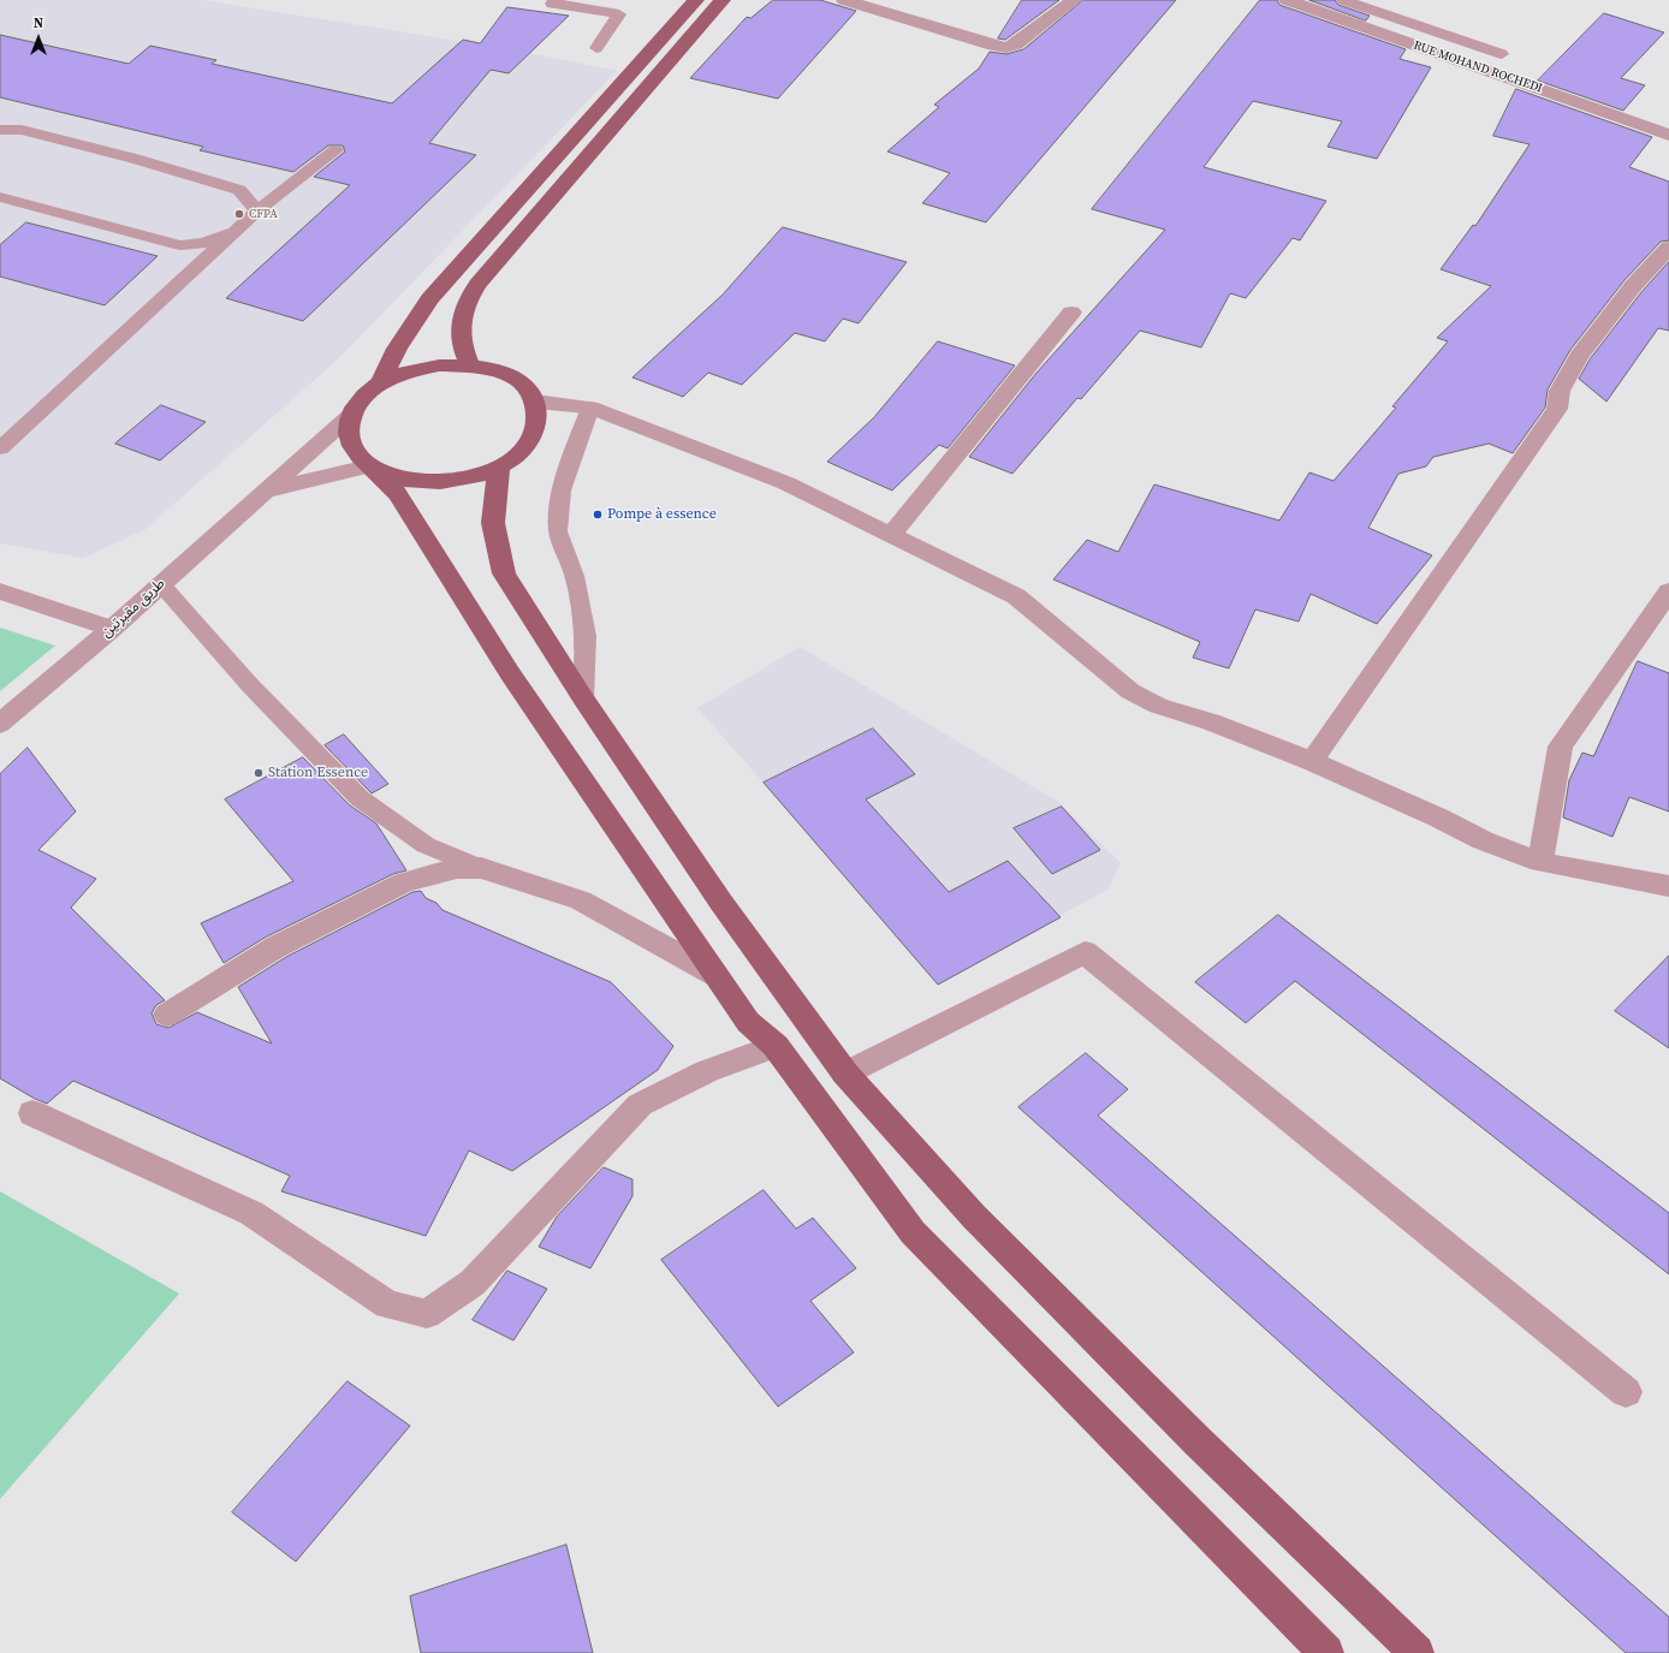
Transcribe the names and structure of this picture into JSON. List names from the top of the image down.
{
  "streets": {
    "street": ["RUE MOHAND ROCHEDI", "طريق مقبرتين"]
  },
  "places": ["CFPA", "Pompe à essence", "Station Essence"],
  "north": "top"
}
